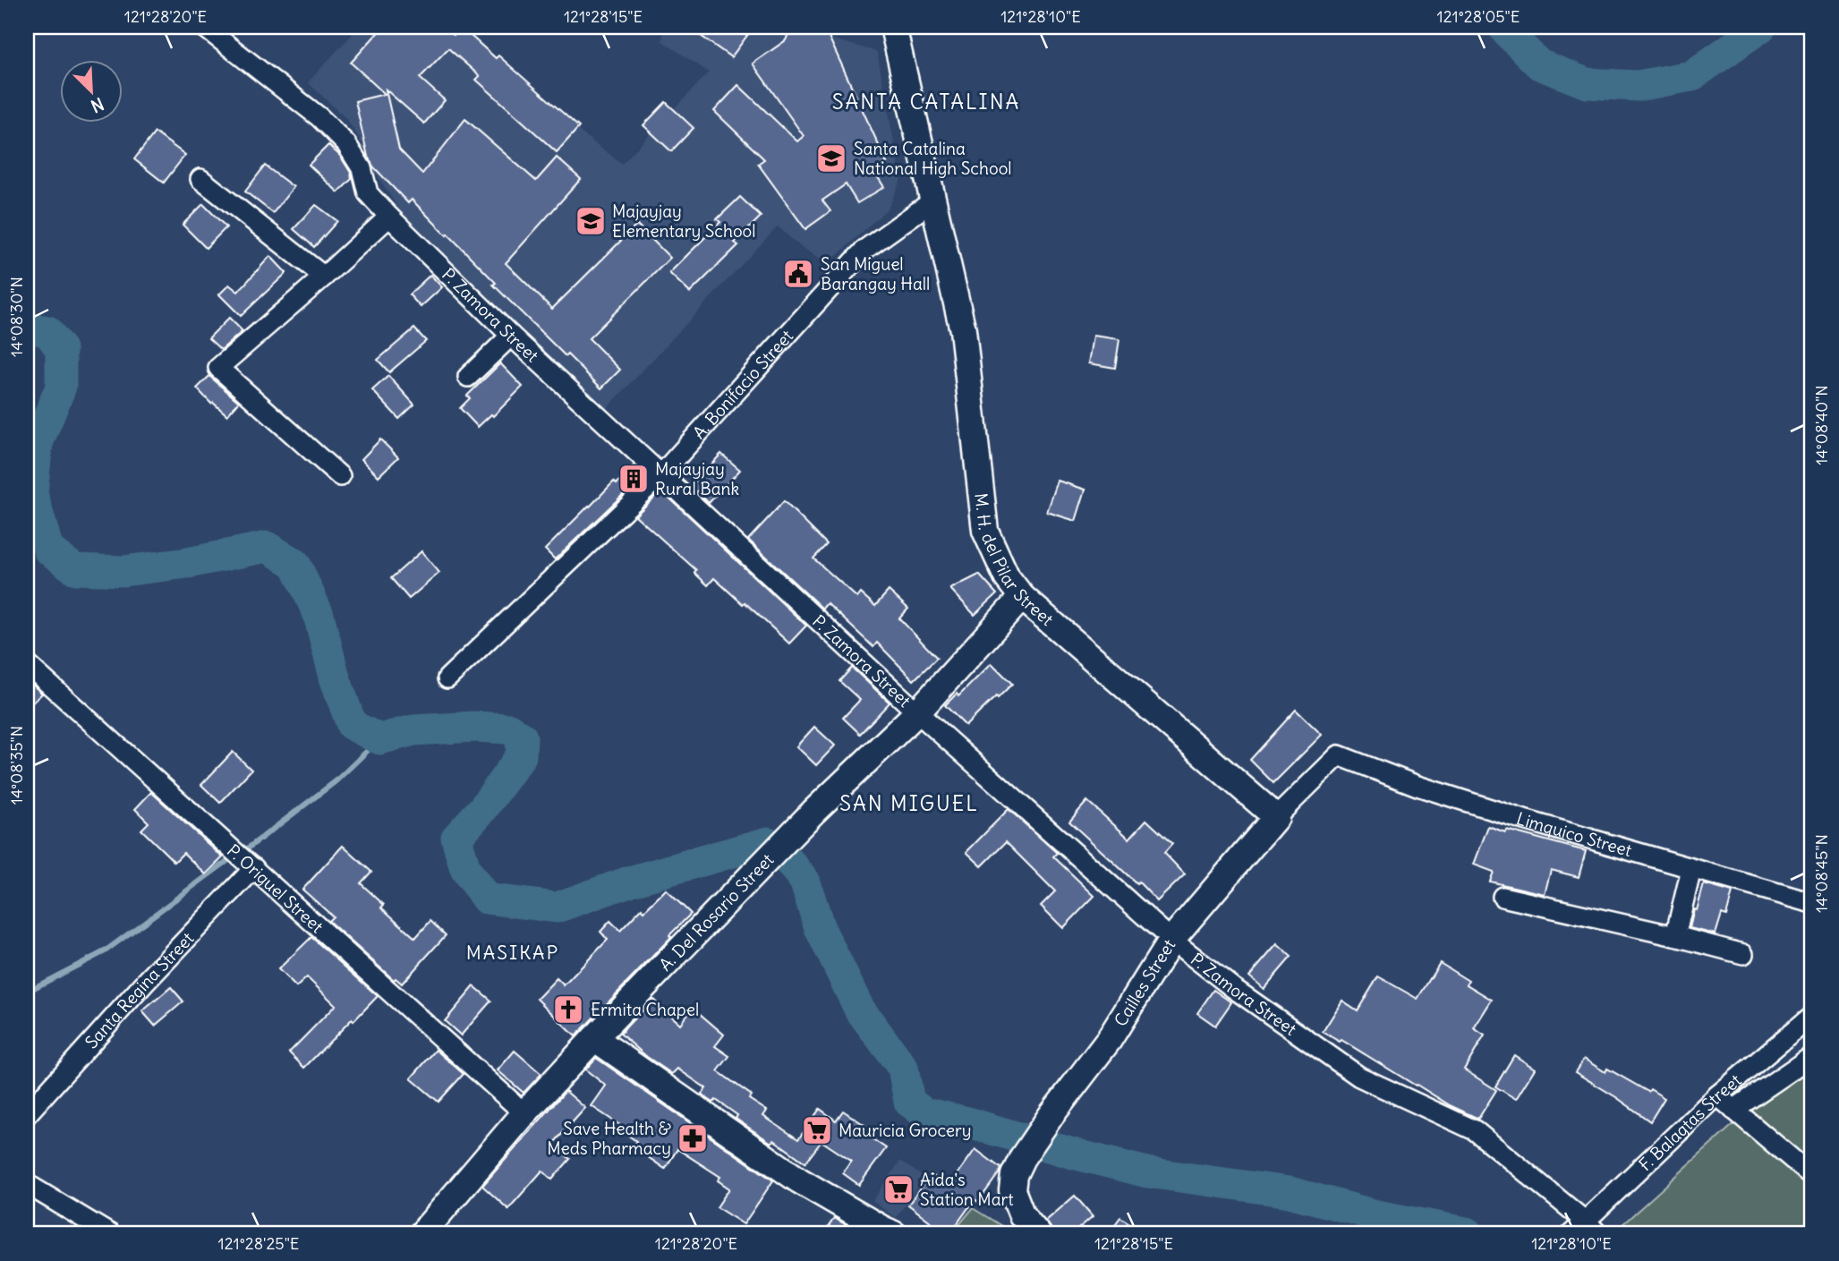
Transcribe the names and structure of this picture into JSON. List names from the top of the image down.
{
  "streets": {
    "main road": ["M. H. del Pilar Street", "A. Del Rosario Street", "Cailles Street"],
    "street": [
      "P. Zamora Street",
      "A. Bonifacio Street",
      "Limquico Street",
      "P. Origuel Street",
      "Santa Regina Street",
      "F. Balagtas Street"
    ]
  },
  "crossings": [
    ["P. Zamora Street", "A. Bonifacio Street"],
    ["P. Zamora Street", "A. Del Rosario Street"],
    ["P. Zamora Street", "Cailles Street"],
    ["P. Zamora Street", "F. Balagtas Street"],
    ["A. Bonifacio Street", "M. H. del Pilar Street"],
    ["M. H. del Pilar Street", "A. Del Rosario Street"],
    ["M. H. del Pilar Street", "Cailles Street"],
    ["Limquico Street", "Cailles Street"],
    ["P. Origuel Street", "A. Del Rosario Street"],
    ["P. Origuel Street", "Santa Regina Street"]
  ],
  "districts": ["SANTA CATALINA", "SAN MIGUEL", "MASIKAP"],
  "places": {
    "school or university": ["Santa Catalina National High School", "Majayjay Elementary School"],
    "public building": ["San Miguel Barangay Hall"],
    "building": ["Majayjay Rural Bank"],
    "church": ["Ermita Chapel"],
    "supermarket": ["Mauricia Grocery", "Aida's Station Mart"],
    "pharmacy": ["Save Health & Meds Pharmacy"]
  },
  "north": "bottom right",
  "coordinates": [
    "121°28'20\"E",
    "121°28'15\"E",
    "121°28'10\"E",
    "121°28'05\"E",
    "14°08'30\"N",
    "14°08'40\"N",
    "14°08'35\"N",
    "14°08'45\"N",
    "121°28'25\"E"
  ]
}
